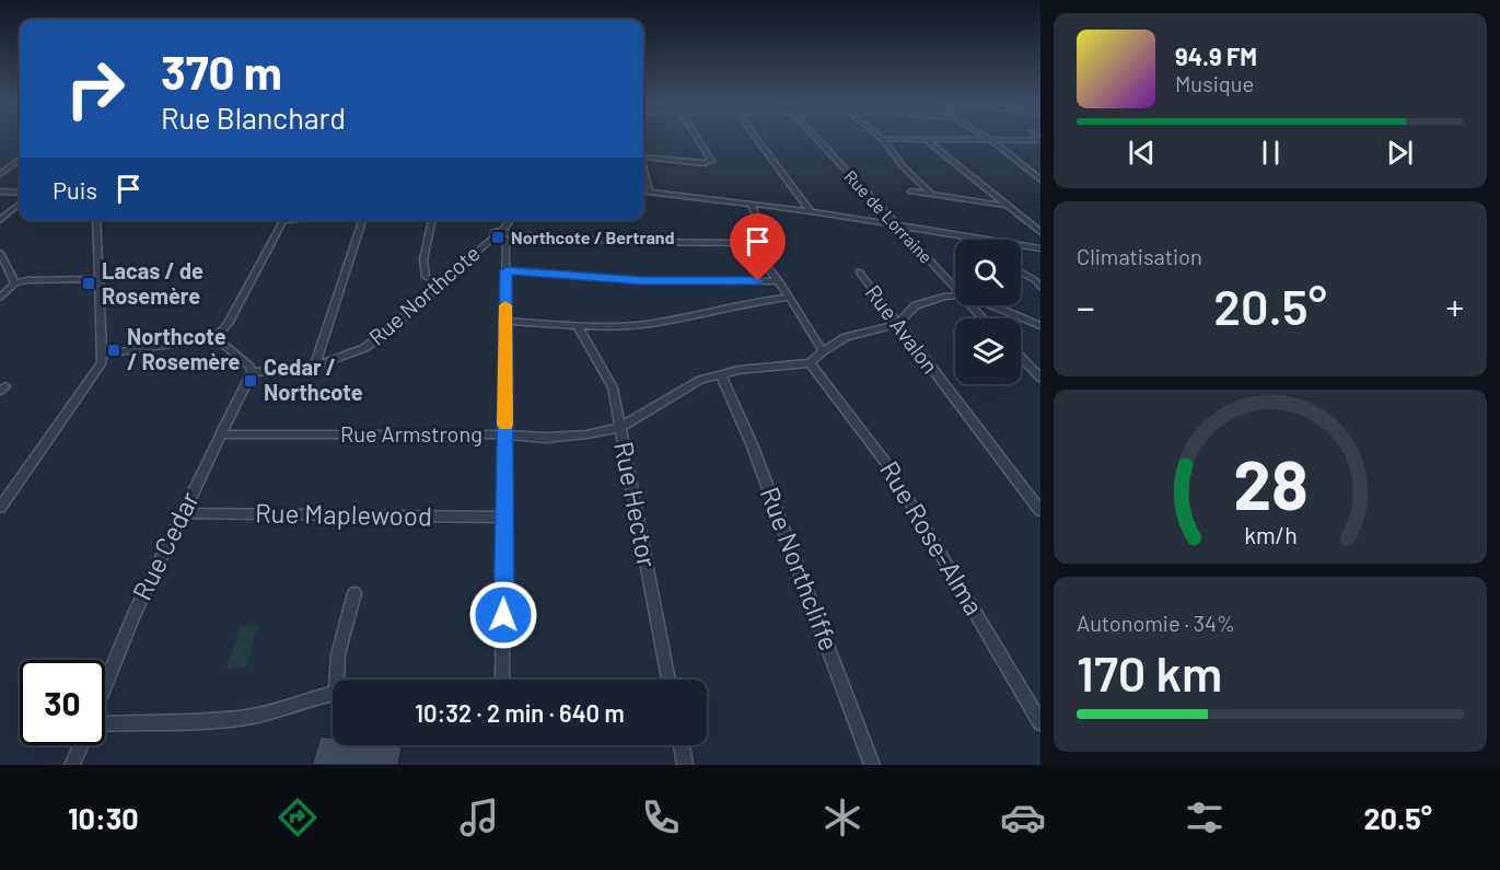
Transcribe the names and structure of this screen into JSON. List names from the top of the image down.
{
  "streets": {
    "street": [
      "Rue de Lorraine",
      "Rue Northcote",
      "Rue Avalon",
      "Rue Armstrong",
      "Rue Hector",
      "Rue Maplewood",
      "Rue Rose-Alma",
      "Rue Cedar",
      "Rue Northcliffe"
    ]
  },
  "crossings": [
    ["Rue Northcote", "Rue Cedar"],
    ["Rue Armstrong", "Rue Hector"],
    ["Rue Armstrong", "Rue Rose-Alma"],
    ["Rue Armstrong", "Rue Cedar"],
    ["Rue Armstrong", "Rue Northcliffe"],
    ["Rue Maplewood", "Rue Cedar"]
  ],
  "places": {
    "transit": [
      "Northcote / Bertrand",
      "Lacas / de Rosemère",
      "Northcote / Rosemère",
      "Cedar / Northcote"
    ]
  },
  "page": {
    "turn": ["370 m", "Rue Blanchard"],
    "song": ["94.9 FM", "Musique"],
    "then": "Puis",
    "tile": [
      "Climatisation",
      ["Autonomie · 34%", "170 km"]
    ],
    "heat": ["−", "20.5°", "+"],
    "limit": "30",
    "trip": "10:32 · 2 min · 640 m",
    "tabs": ["10:30", "20.5°"],
    "gauge": ["28", "km/h"]
  }
}
